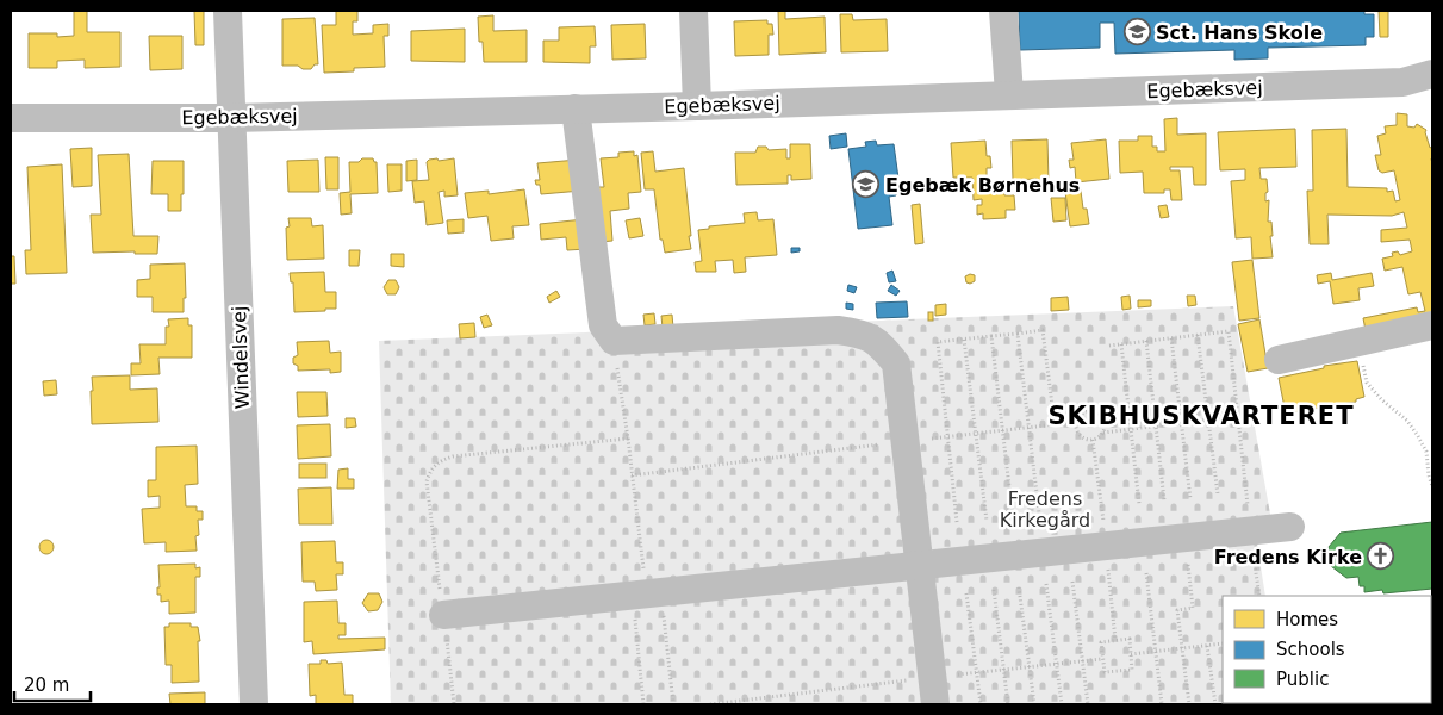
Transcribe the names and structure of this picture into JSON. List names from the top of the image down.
{
  "streets": {
    "street": ["Egebæksvej", "Windelsvej"]
  },
  "crossings": [
    ["Egebæksvej", "Windelsvej"]
  ],
  "districts": ["SKIBHUSKVARTERET"],
  "parks": ["Fredens Kirkegård"],
  "places": {
    "school or university": ["Sct. Hans Skole", "Egebæk Børnehus"],
    "church": ["Fredens Kirke"]
  },
  "legend": ["Homes", "Schools", "Public"],
  "scale_bar": "20 m"
}
